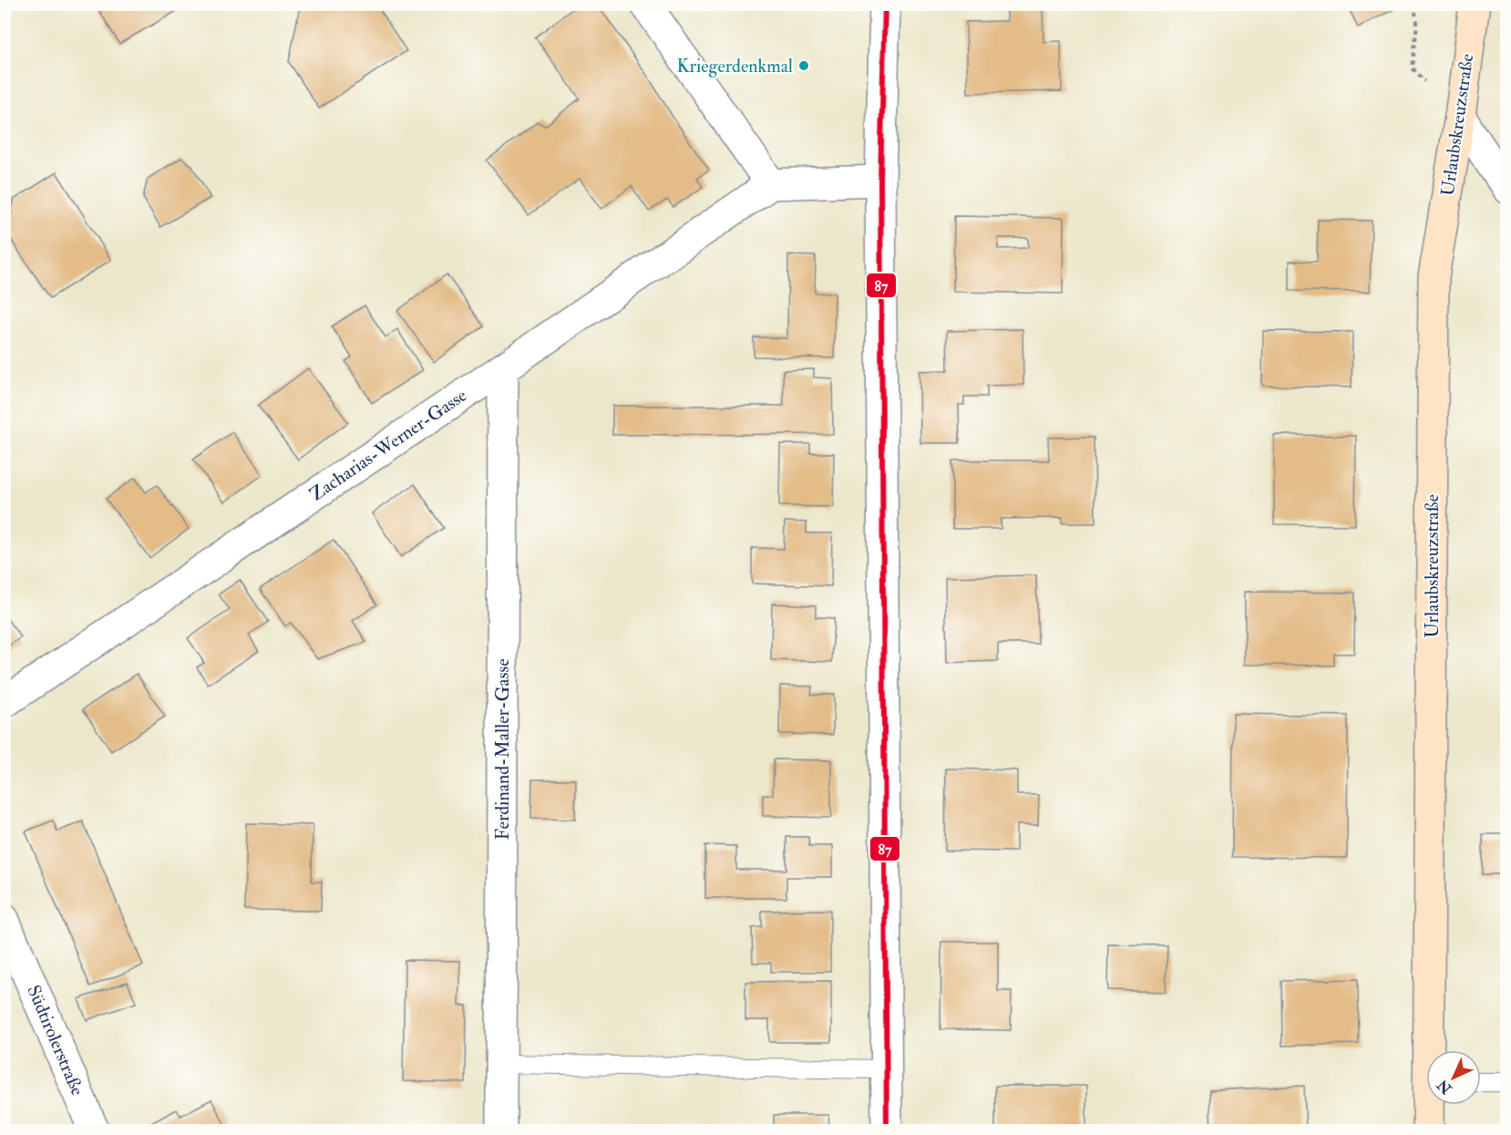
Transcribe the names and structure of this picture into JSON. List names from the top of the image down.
{
  "streets": {
    "street": [
      "Urlaubskreuzstraße",
      "Zacharias-Werner-Gasse",
      "Ferdinand-Maller-Gasse",
      "Südtirolerstraße"
    ]
  },
  "crossings": [
    ["Zacharias-Werner-Gasse", "Ferdinand-Maller-Gasse"]
  ],
  "places": ["Kriegerdenkmal"],
  "lines": ["transit line 87"],
  "north": "bottom left"
}
